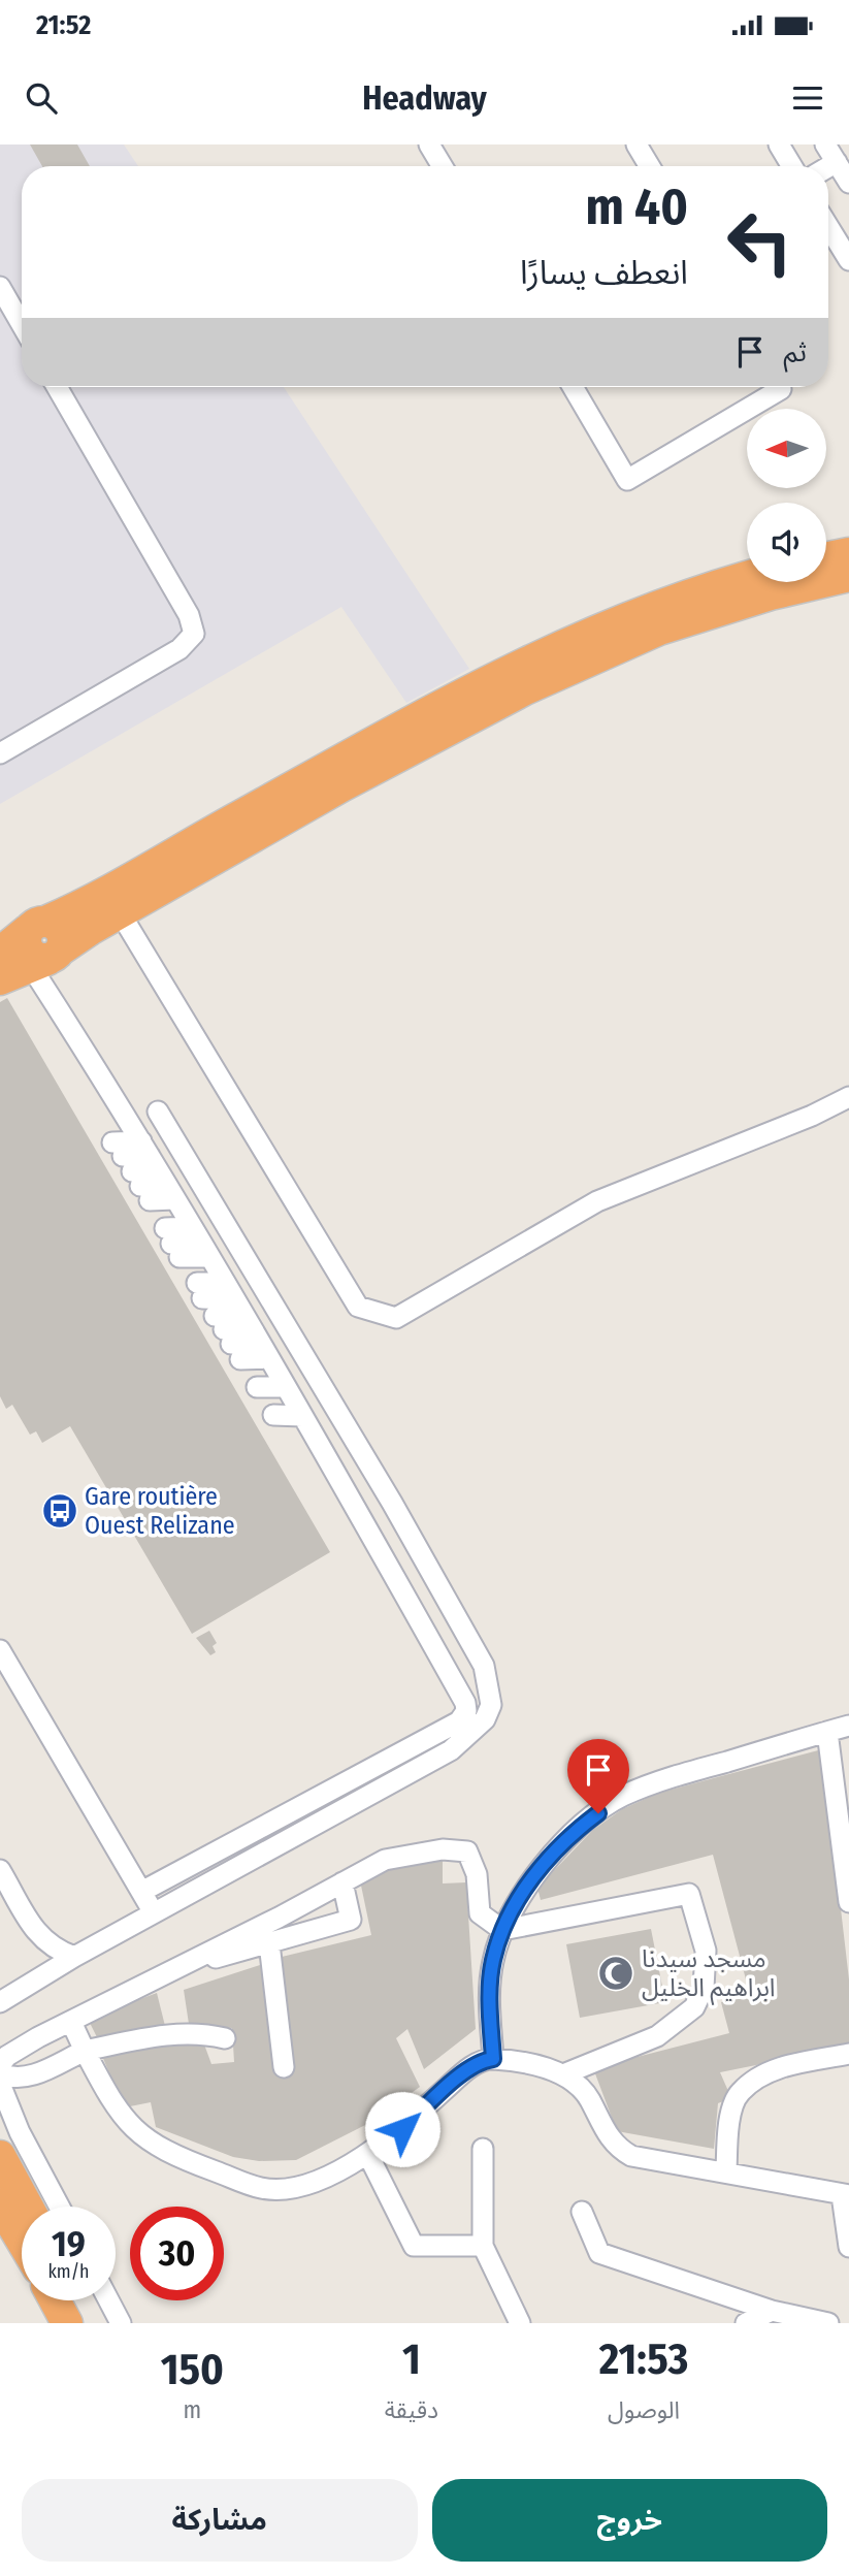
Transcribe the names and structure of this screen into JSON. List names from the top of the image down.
{
  "places": {
    "bus stop": ["Gare routière Ouest Relizane"],
    "mosque": ["مسجد سيدنا ابراهيم الخليل"]
  },
  "north": "left",
  "page": {
    "status": "21:52",
    "header": "Headway",
    "turn": ["40 m", "انعطف يسارًا"],
    "then": "ثم",
    "speed": "19 km/h",
    "limit": "30",
    "eta": [
      "21:53",
      "الوصول",
      "1",
      "دقيقة",
      "150",
      "m"
    ],
    "buttons": ["خروج", "مشاركة"]
  }
}
